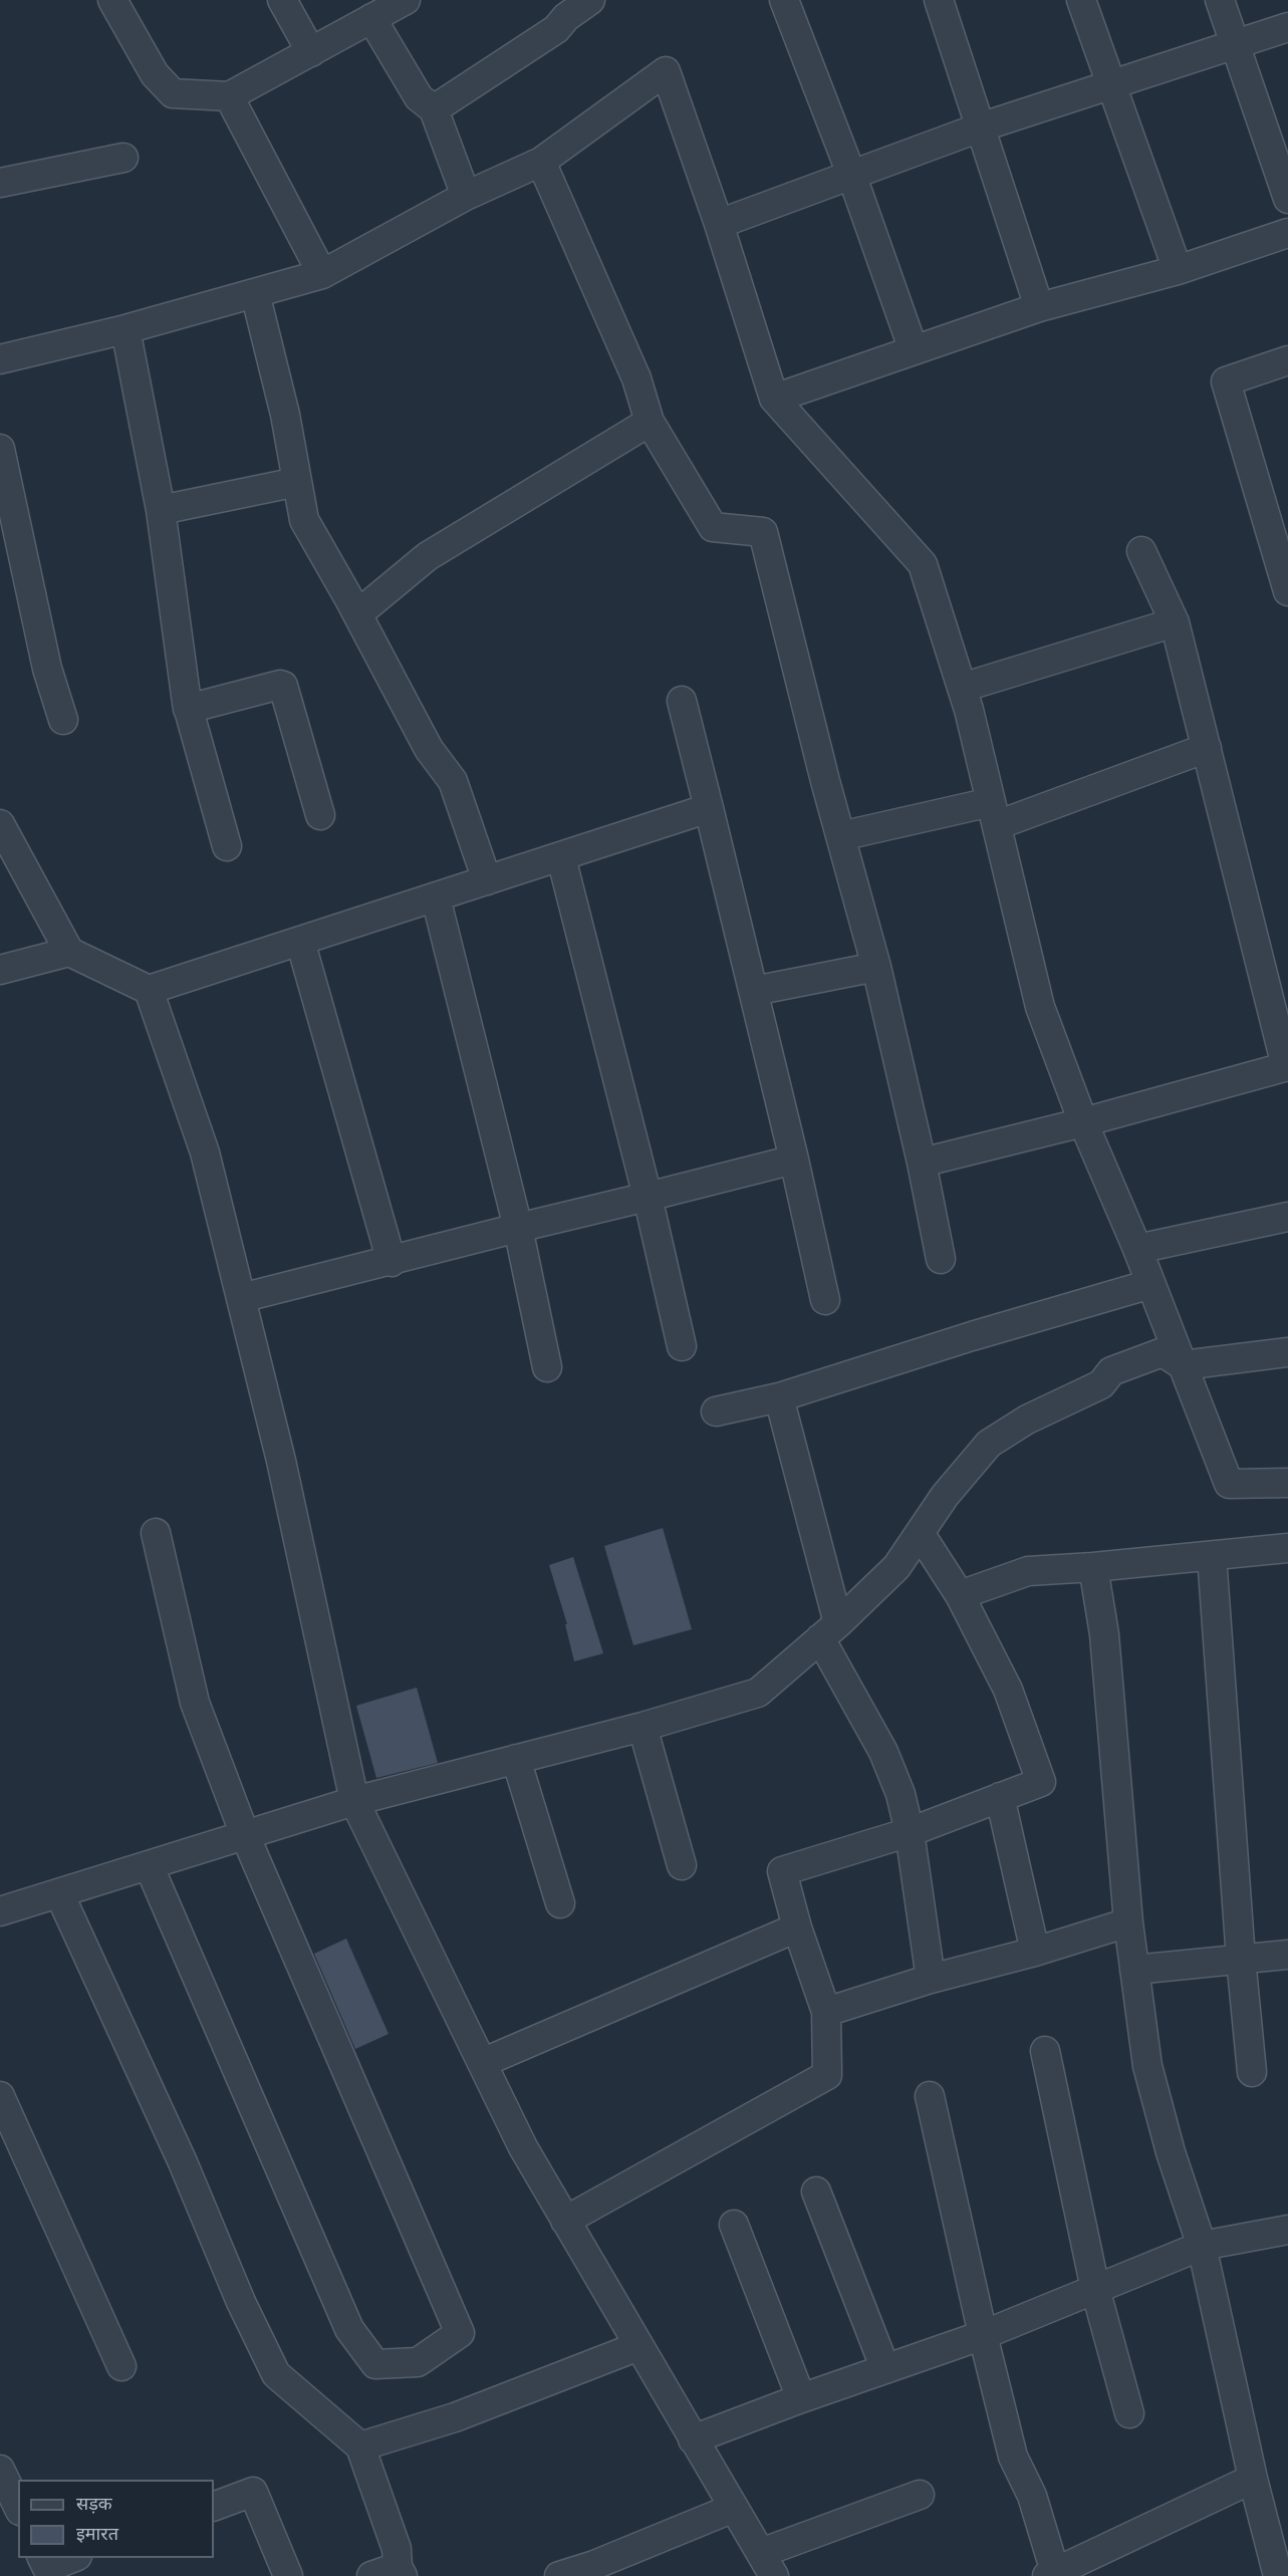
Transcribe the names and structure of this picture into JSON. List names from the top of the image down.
{
  "legend": ["सड़क", "इमारत"]
}
